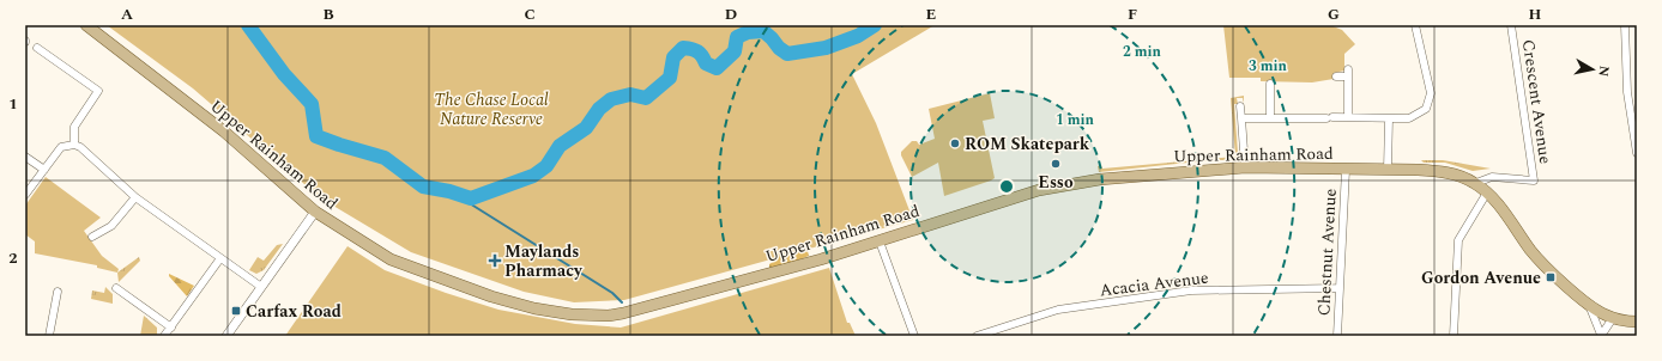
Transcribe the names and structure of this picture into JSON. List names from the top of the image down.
{
  "streets": {
    "main road": ["Upper Rainham Road"],
    "street": ["Crescent Avenue", "Chestnut Avenue", "Acacia Avenue"]
  },
  "crossings": [
    ["Crescent Avenue", "Upper Rainham Road"],
    ["Upper Rainham Road", "Chestnut Avenue"],
    ["Chestnut Avenue", "Acacia Avenue"]
  ],
  "parks": ["The Chase Local Nature Reserve"],
  "places": {
    "other": ["ROM Skatepark", "Esso"],
    "health": ["Maylands Pharmacy"],
    "transit": ["Gordon Avenue", "Carfax Road"]
  },
  "north": "right",
  "grid": {
    "columns": [
      "A",
      "B",
      "C",
      "D",
      "E",
      "F",
      "G",
      "H"
    ],
    "rows": ["1", "2"]
  },
  "rings": ["2 min", "3 min", "1 min"]
}
